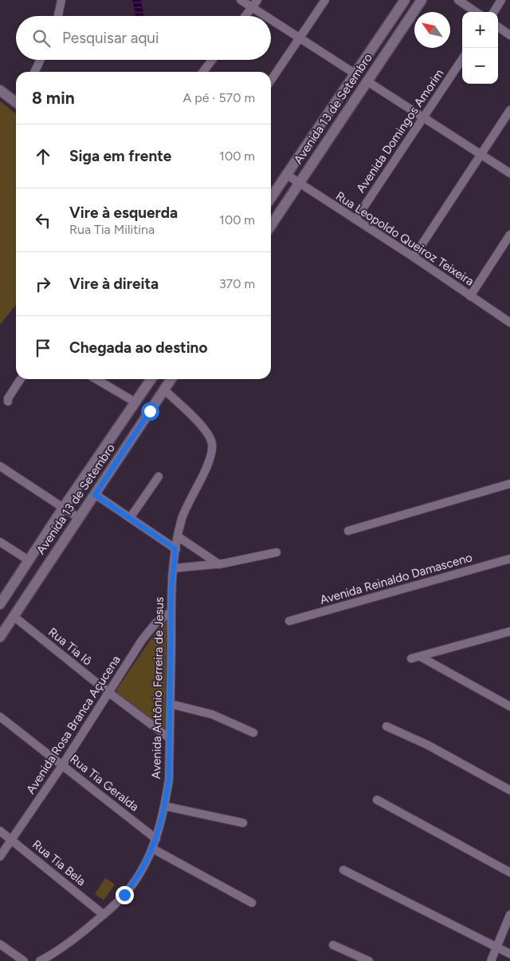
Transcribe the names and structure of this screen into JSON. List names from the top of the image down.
{
  "streets": {
    "street": [
      "Avenida 13 de Setembro",
      "Avenida Domingos Amorim",
      "Rua Leopoldo Queiroz Teixeira",
      "Avenida Reinaldo Damasceno",
      "Rua Tia Iô",
      "Avenida Antônio Ferreira de Jesus",
      "Avenida Rosa Branca Açucena",
      "Rua Tia Geralda",
      "Rua Tia Bela"
    ]
  },
  "crossings": [
    ["Avenida 13 de Setembro", "Rua Leopoldo Queiroz Teixeira"],
    ["Avenida 13 de Setembro", "Rua Tia Iô"],
    ["Avenida 13 de Setembro", "Avenida Antônio Ferreira de Jesus"],
    ["Avenida Domingos Amorim", "Rua Leopoldo Queiroz Teixeira"],
    ["Rua Tia Iô", "Avenida Antônio Ferreira de Jesus"],
    ["Rua Tia Iô", "Avenida Rosa Branca Açucena"],
    ["Avenida Antônio Ferreira de Jesus", "Avenida Rosa Branca Açucena"],
    ["Avenida Antônio Ferreira de Jesus", "Rua Tia Geralda"],
    ["Avenida Antônio Ferreira de Jesus", "Rua Tia Bela"],
    ["Avenida Rosa Branca Açucena", "Rua Tia Geralda"],
    ["Avenida Rosa Branca Açucena", "Rua Tia Bela"]
  ],
  "north": "top left",
  "page": {
    "map_buttons": ["+", "−"],
    "search": "Pesquisar aqui",
    "heading": ["8 min", "A pé · 570 m"],
    "list": [
      ["Siga em frente", "100 m"],
      ["Vire à esquerda", "Rua Tia Militina", "100 m"],
      ["Vire à direita", "370 m"],
      "Chegada ao destino"
    ]
  }
}
